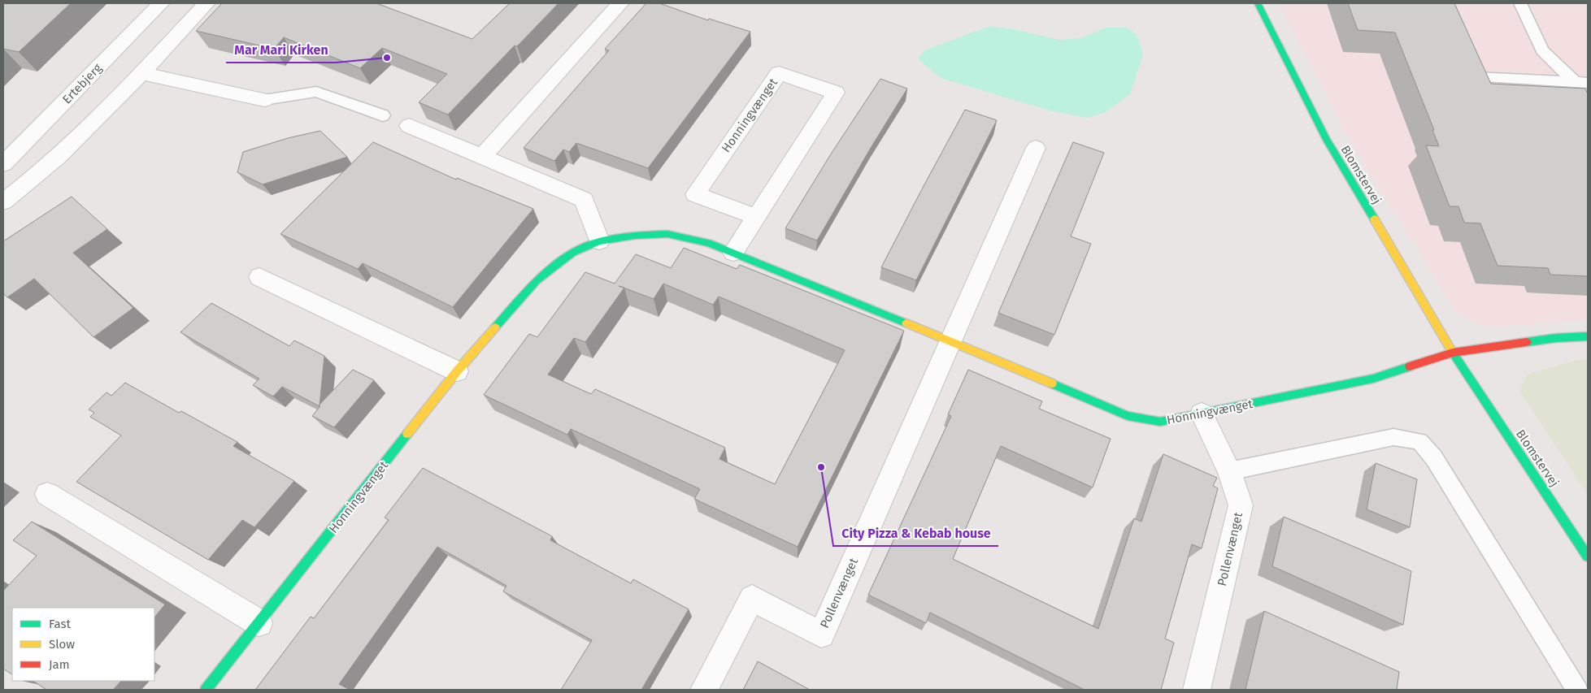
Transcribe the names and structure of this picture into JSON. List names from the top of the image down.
{
  "streets": {
    "street": [
      "Ertebjerg",
      "Honningvænget",
      "Blomstervej",
      "Pollenvænget"
    ]
  },
  "crossings": [
    ["Honningvænget", "Blomstervej"],
    ["Honningvænget", "Pollenvænget"]
  ],
  "places": ["Mar Mari Kirken", "City Pizza & Kebab house"],
  "legend": ["Fast", "Slow", "Jam"]
}
